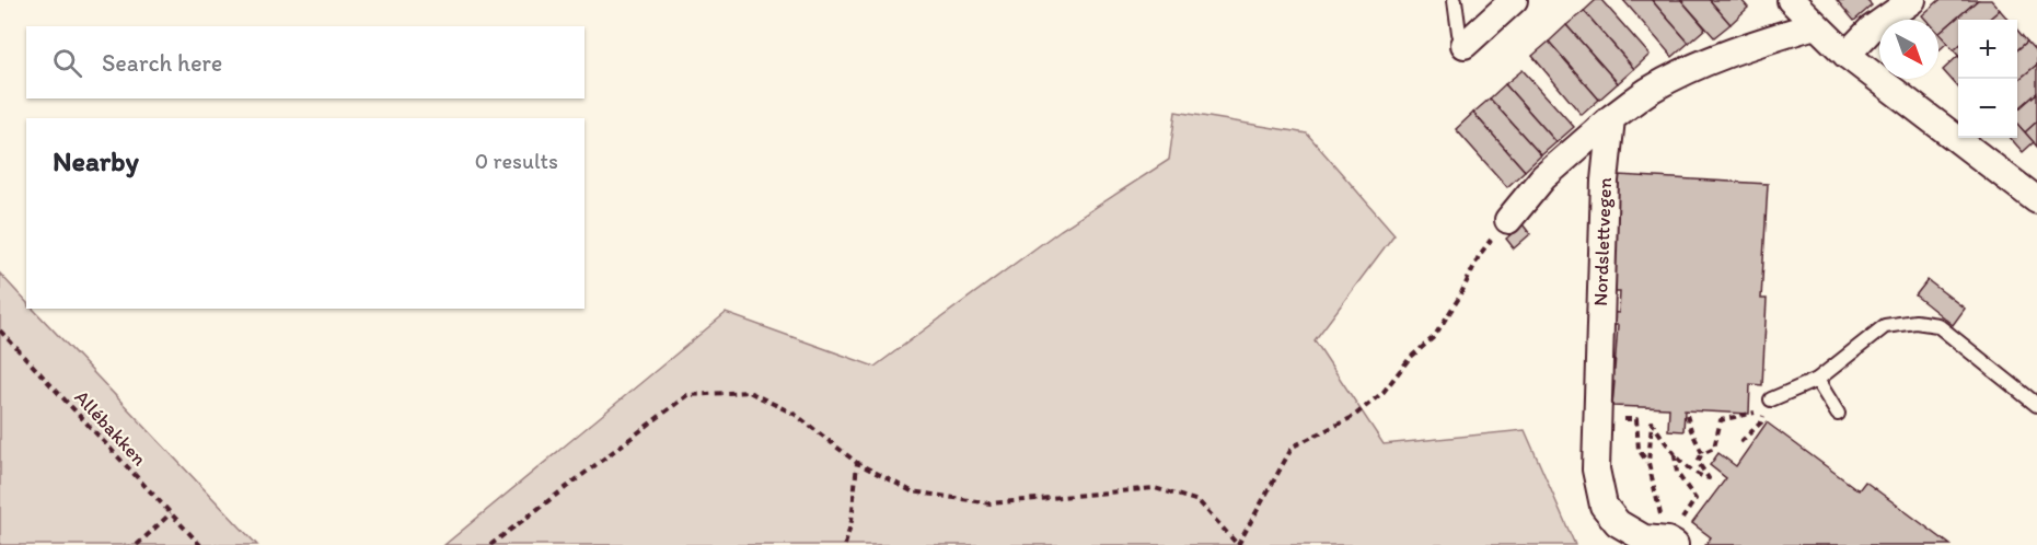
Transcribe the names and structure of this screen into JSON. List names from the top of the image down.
{
  "streets": {
    "street": ["Nordslettvegen"],
    "path": ["Allébakken"]
  },
  "north": "bottom right",
  "page": {
    "map_buttons": ["+", "−"],
    "search": "Search here",
    "heading": ["Nearby", "0 results"]
  }
}
